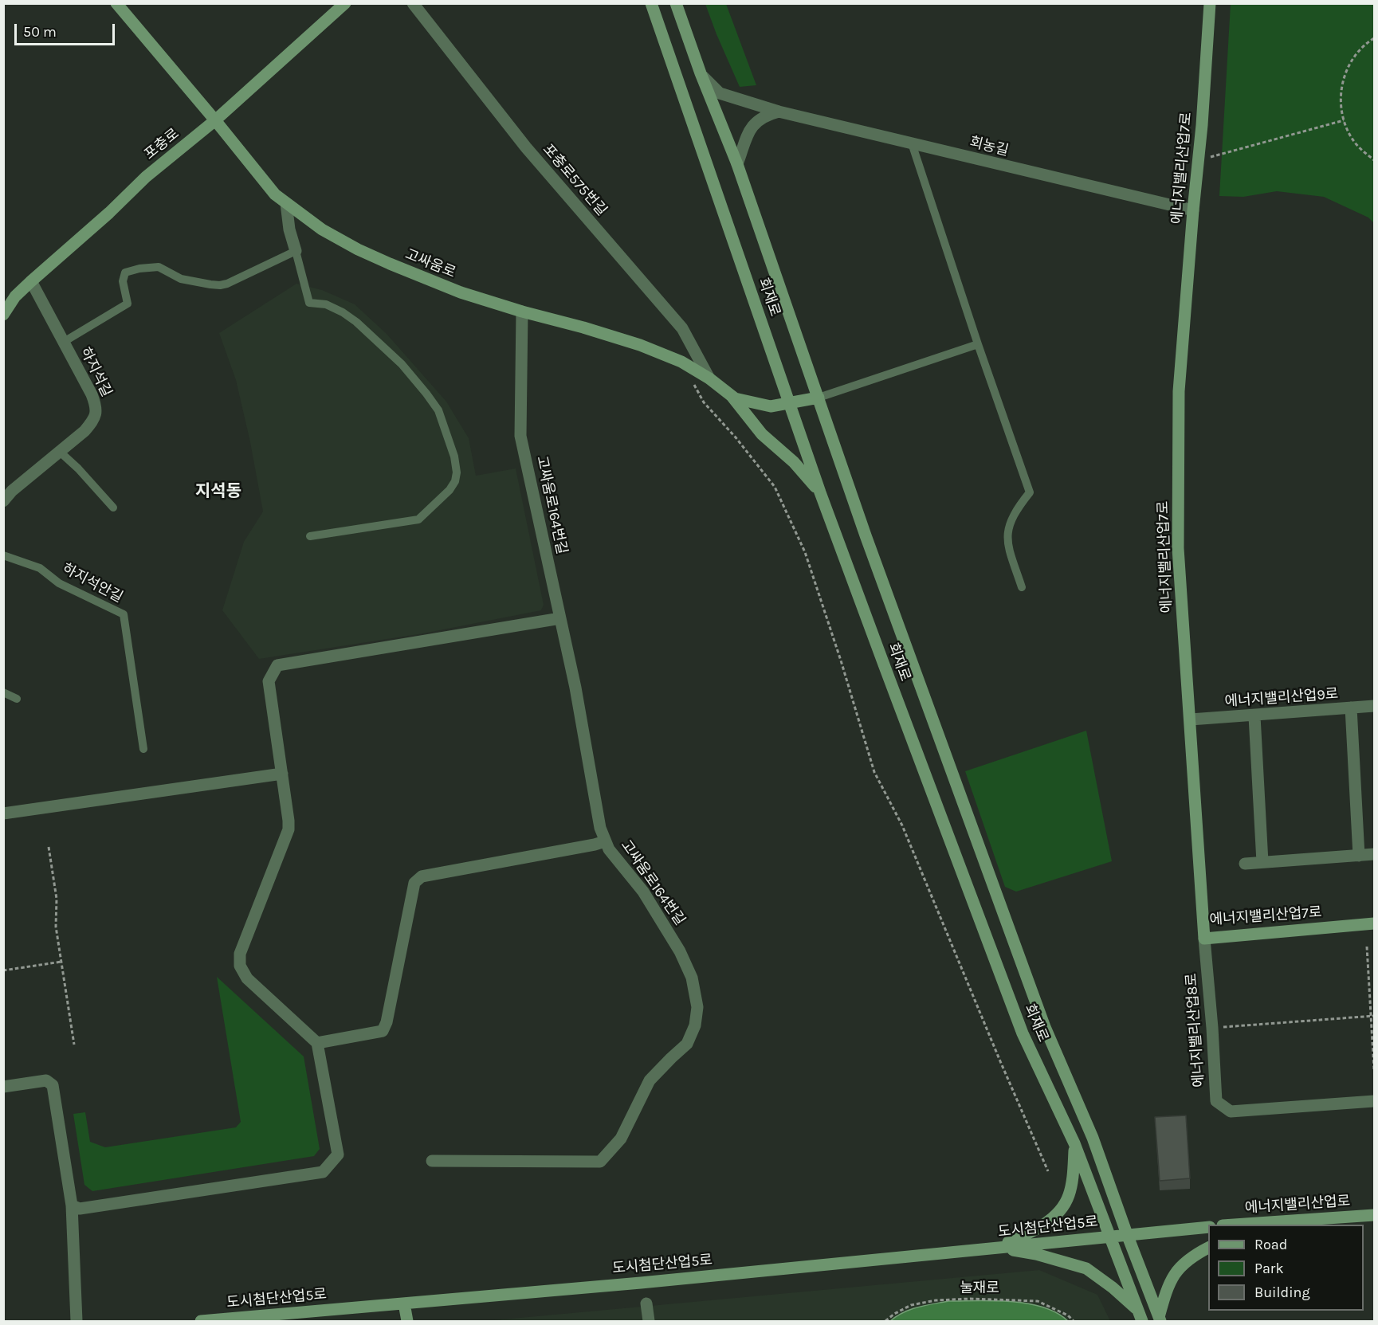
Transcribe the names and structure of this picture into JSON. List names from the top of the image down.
{
  "streets": {
    "main road": [
      "포충로",
      "에너지밸리산업7로",
      "고싸움로",
      "회재로",
      "에너지밸리산업로",
      "도시첨단산업5로"
    ],
    "street": [
      "회농길",
      "포충로575번길",
      "하지석길",
      "고싸움로164번길",
      "에너지밸리산업9로",
      "에너지밸리산업8로"
    ],
    "lane": ["하지석안길"],
    "path": ["눌재로"]
  },
  "crossings": [
    ["포충로", "고싸움로"],
    ["포충로", "하지석길"],
    ["회농길", "에너지밸리산업7로"],
    ["회농길", "회재로"],
    ["에너지밸리산업7로", "에너지밸리산업9로"],
    ["에너지밸리산업7로", "에너지밸리산업8로"],
    ["포충로575번길", "고싸움로"],
    ["고싸움로", "회재로"],
    ["고싸움로", "고싸움로164번길"],
    ["회재로", "도시첨단산업5로"]
  ],
  "districts": ["지석동"],
  "legend": ["Road", "Park", "Building"],
  "scale_bar": "50 m"
}
